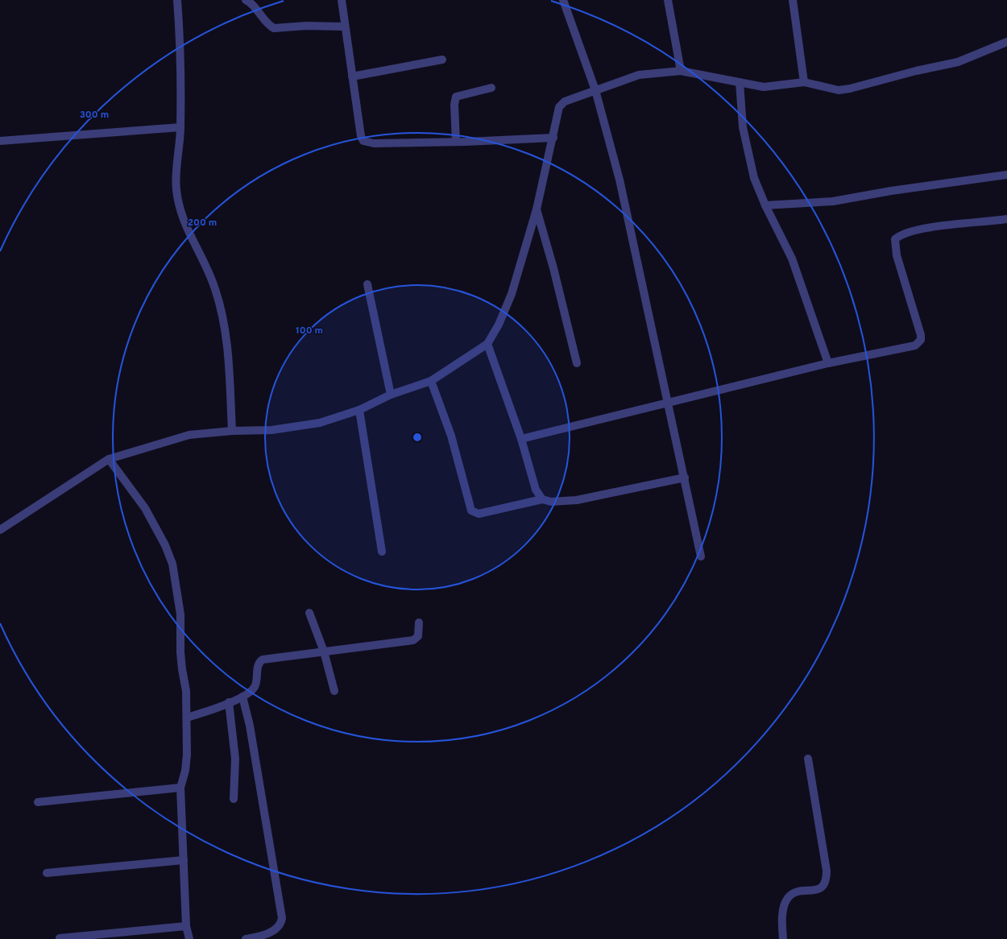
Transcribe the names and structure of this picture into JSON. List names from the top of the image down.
{
  "rings": ["300 m", "200 m", "100 m"]
}
